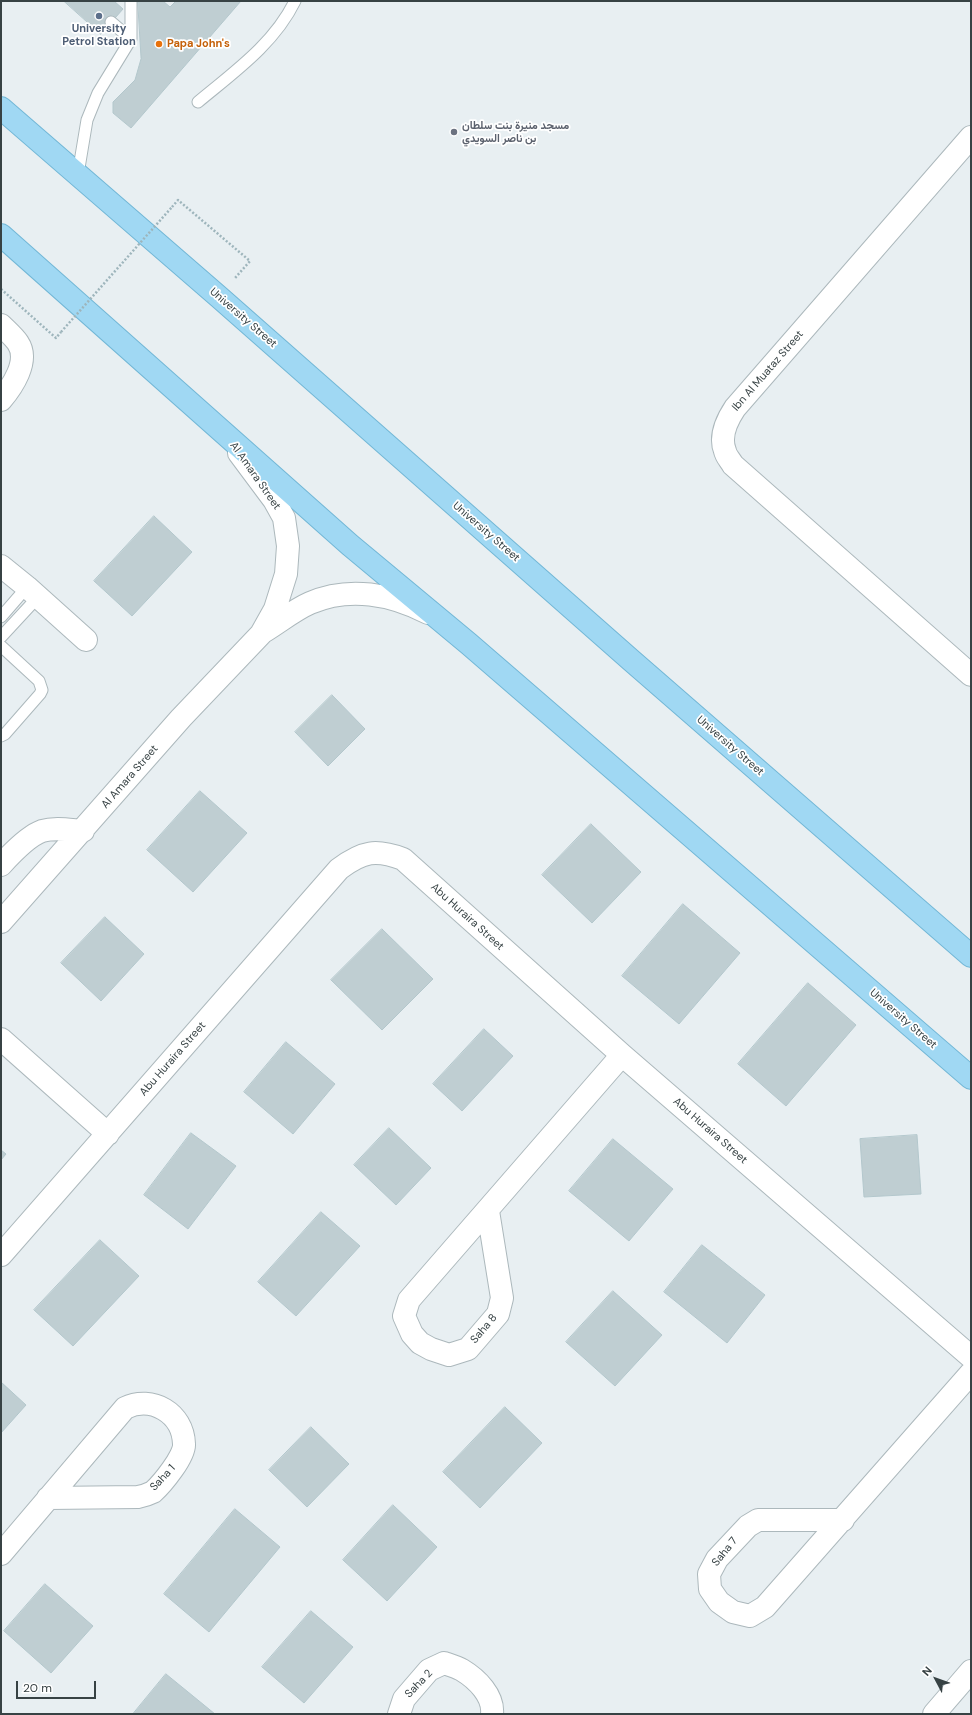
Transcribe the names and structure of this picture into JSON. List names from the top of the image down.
{
  "streets": {
    "main road": ["University Street"],
    "street": [
      "Ibn Al Muataz Street",
      "Al Amara Street",
      "Abu Huraira Street",
      "Saha 8",
      "Saha 1",
      "Saha 7",
      "Saha 2"
    ]
  },
  "crossings": [
    ["University Street", "Al Amara Street"],
    ["Abu Huraira Street", "Saha 8"]
  ],
  "places": ["University Petrol Station", "Papa John's", "مسجد منيرة بنت سلطان بن ناصر السويدي"],
  "scale_bar": "20 m",
  "north": "top left"
}
